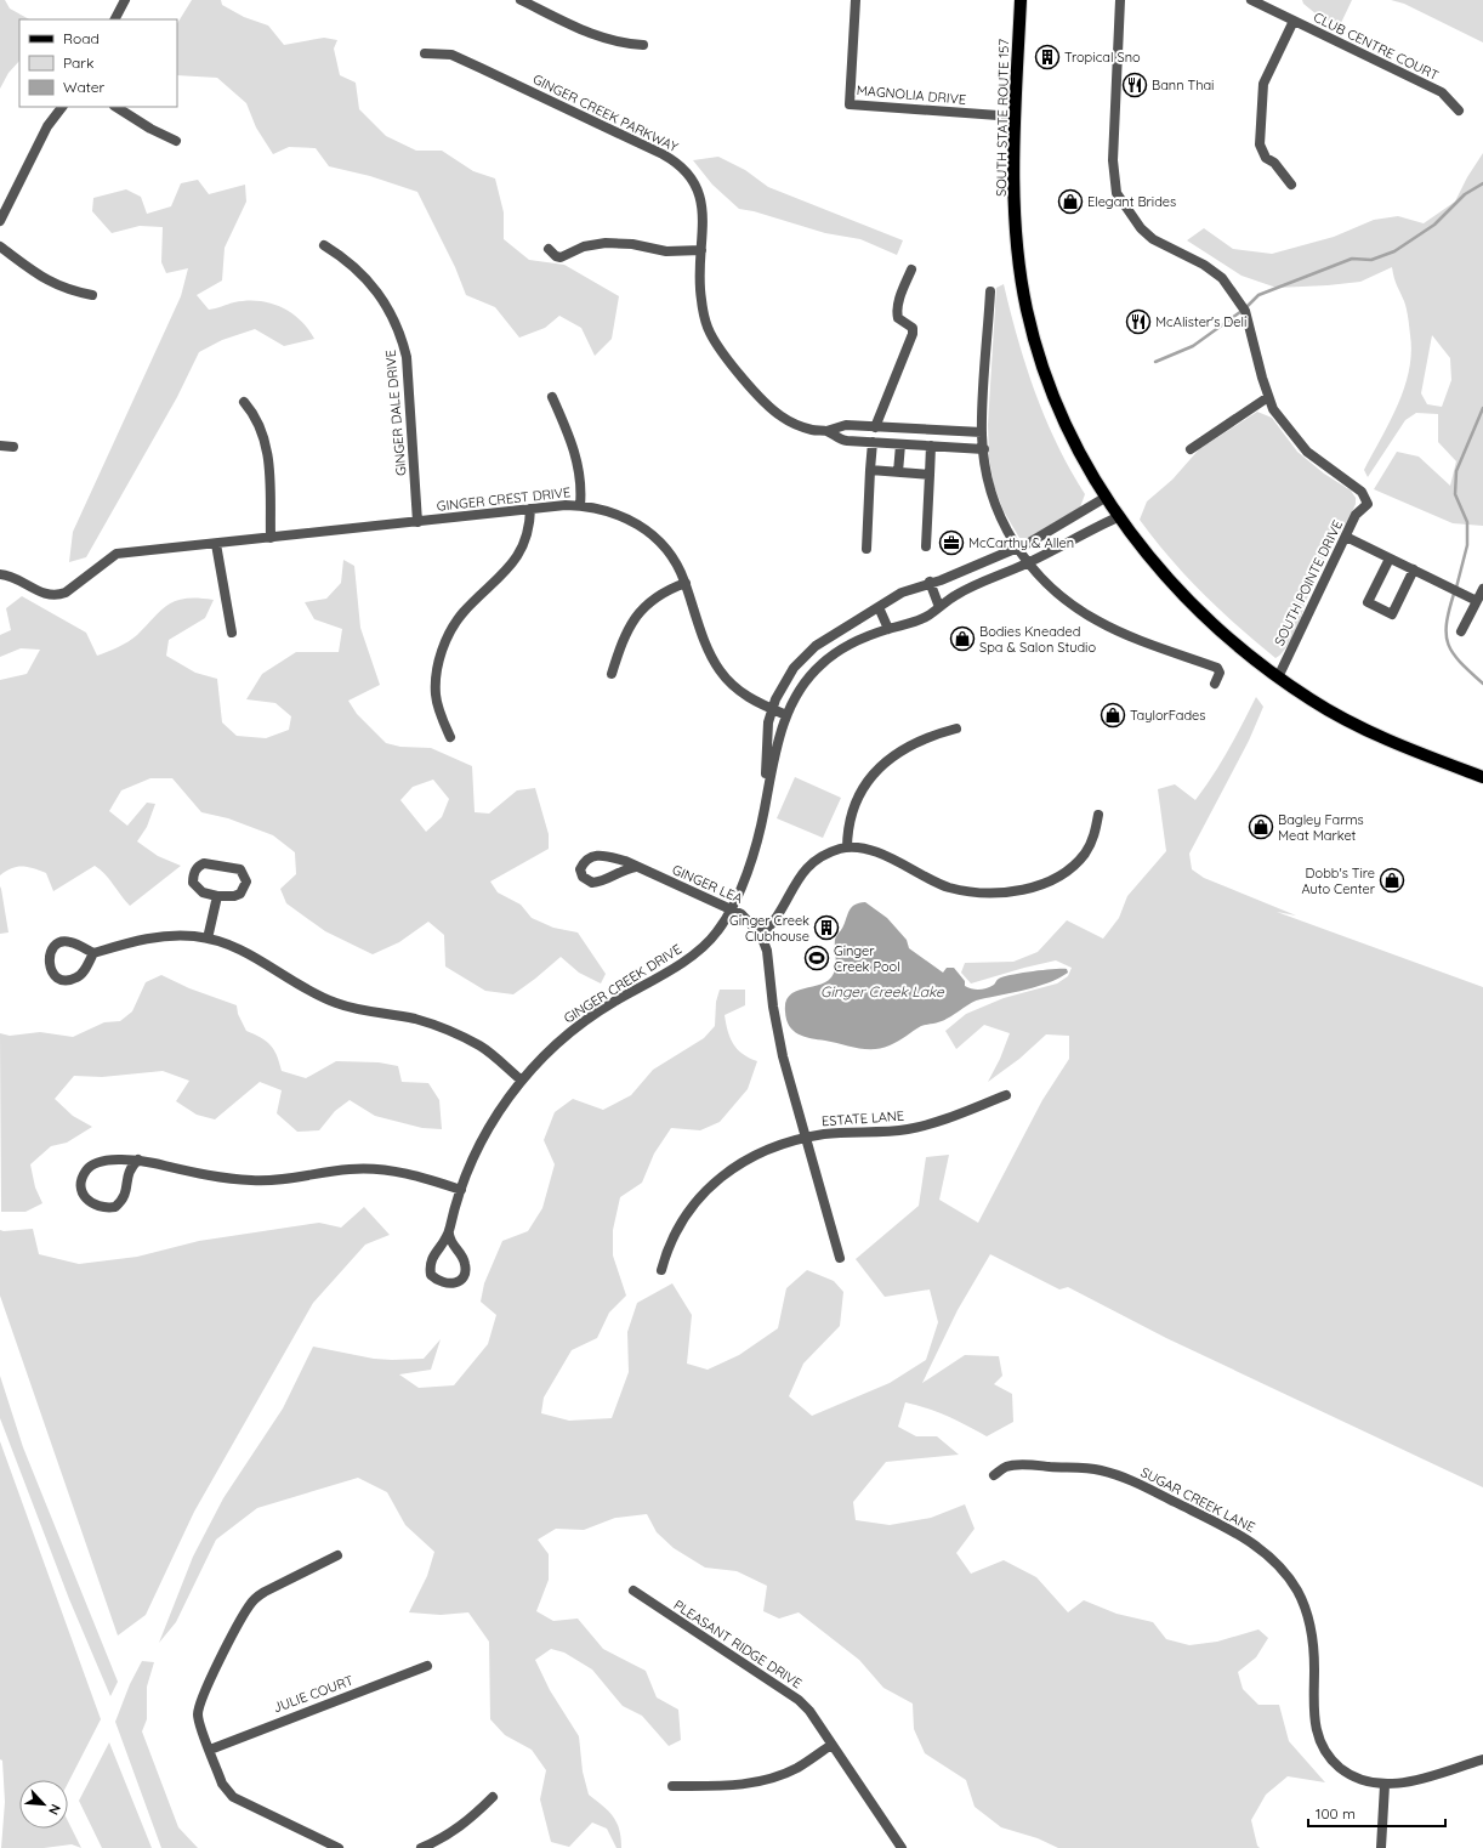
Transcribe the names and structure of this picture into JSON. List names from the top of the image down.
{
  "streets": {
    "main road": ["SOUTH STATE ROUTE 157"],
    "street": [
      "CLUB CENTRE COURT",
      "MAGNOLIA DRIVE",
      "GINGER CREEK PARKWAY",
      "GINGER DALE DRIVE",
      "GINGER CREST DRIVE",
      "SOUTH POINTE DRIVE",
      "GINGER LEA",
      "GINGER CREEK DRIVE",
      "ESTATE LANE",
      "SUGAR CREEK LANE",
      "PLEASANT RIDGE DRIVE",
      "JULIE COURT"
    ]
  },
  "crossings": [
    ["MAGNOLIA DRIVE", "SOUTH STATE ROUTE 157"],
    ["SOUTH STATE ROUTE 157", "SOUTH POINTE DRIVE"],
    ["SOUTH STATE ROUTE 157", "GINGER CREEK DRIVE"],
    ["GINGER DALE DRIVE", "GINGER CREST DRIVE"],
    ["GINGER CREST DRIVE", "GINGER CREEK DRIVE"],
    ["GINGER LEA", "GINGER CREEK DRIVE"]
  ],
  "water": ["Ginger Creek Lake"],
  "places": {
    "building": ["Tropical Sno", "Ginger Creek Clubhouse"],
    "restaurant": ["Bann Thai", "McAlister's Deli"],
    "shop": [
      "Elegant Brides",
      "Bodies Kneaded Spa & Salon Studio",
      "TaylorFades",
      "Bagley Farms Meat Market",
      "Dobb's Tire Auto Center"
    ],
    "office": ["McCarthy & Allen"],
    "sports": ["Ginger Creek Pool"]
  },
  "legend": ["Road", "Park", "Water"],
  "scale_bar": "100 m",
  "north": "bottom right"
}
